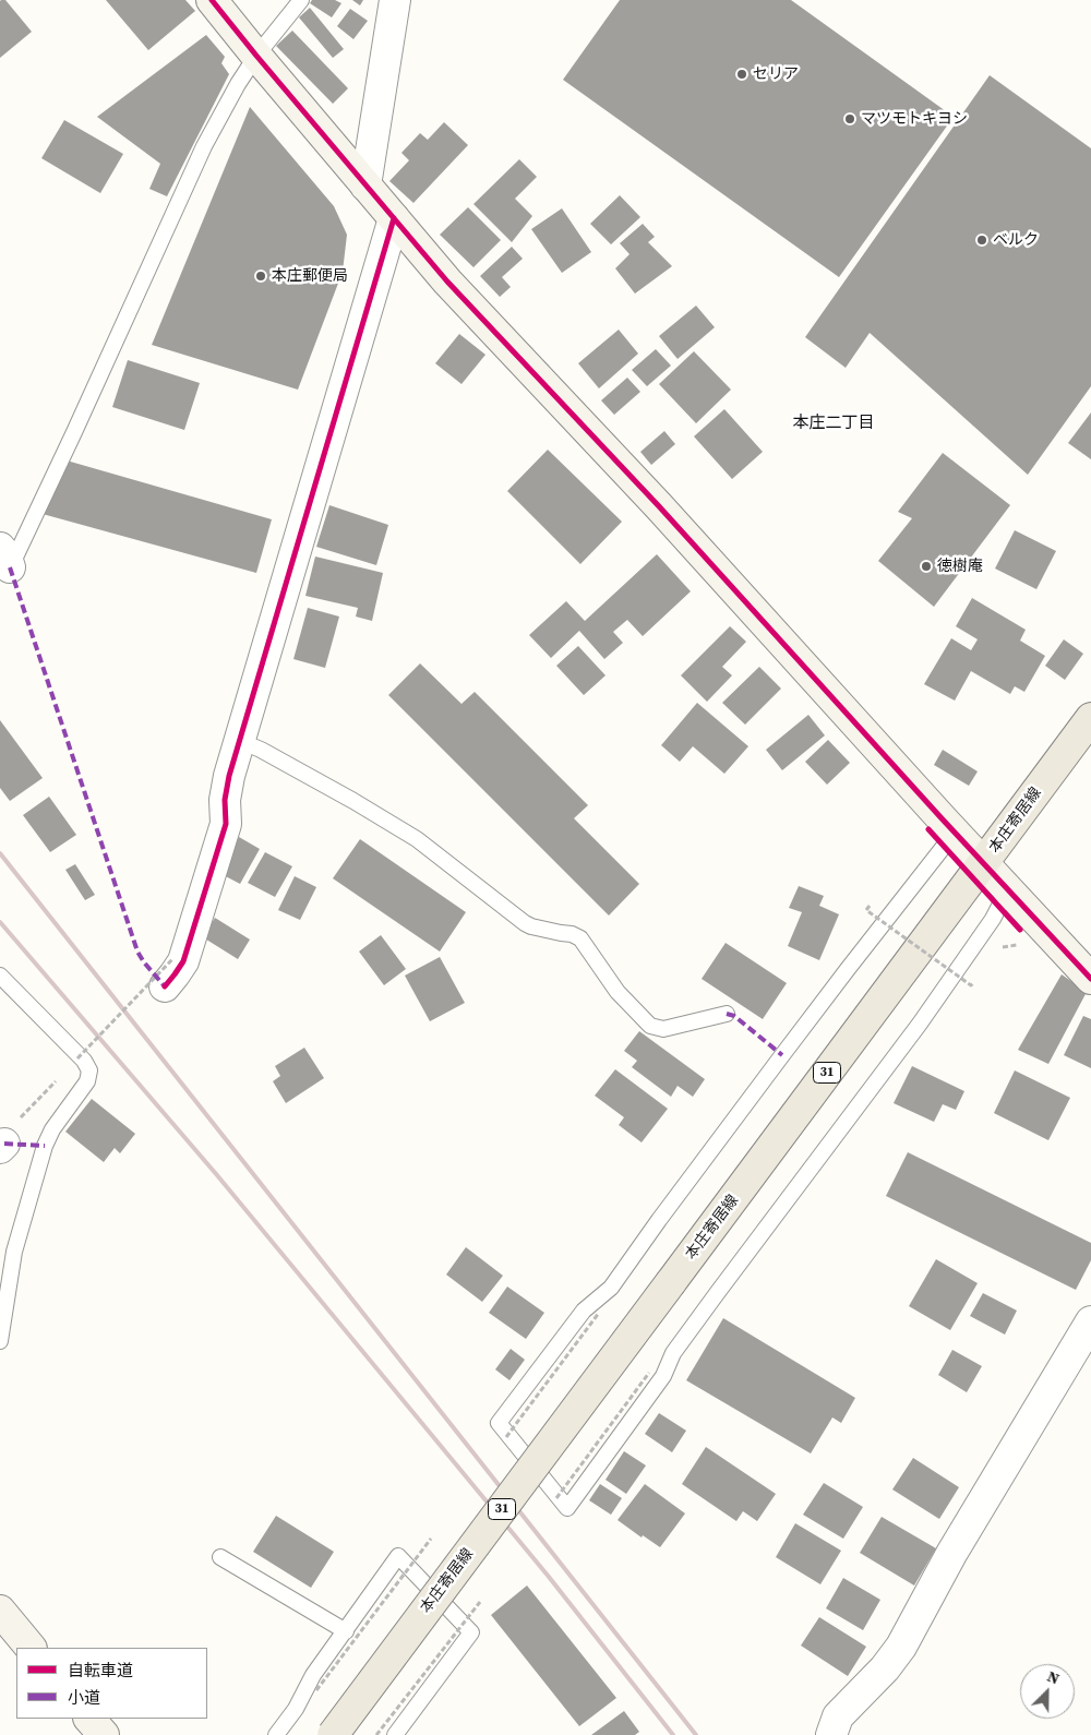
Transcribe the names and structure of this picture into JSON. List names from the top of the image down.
{
  "streets": {
    "main road": ["本庄寄居線", "31"]
  },
  "districts": ["本庄二丁目"],
  "places": [
    "セリア",
    "マツモトキヨシ",
    "ベルク",
    "本庄郵便局",
    "徳樹庵"
  ],
  "legend": ["自転車道", "小道"],
  "north": "top right"
}
